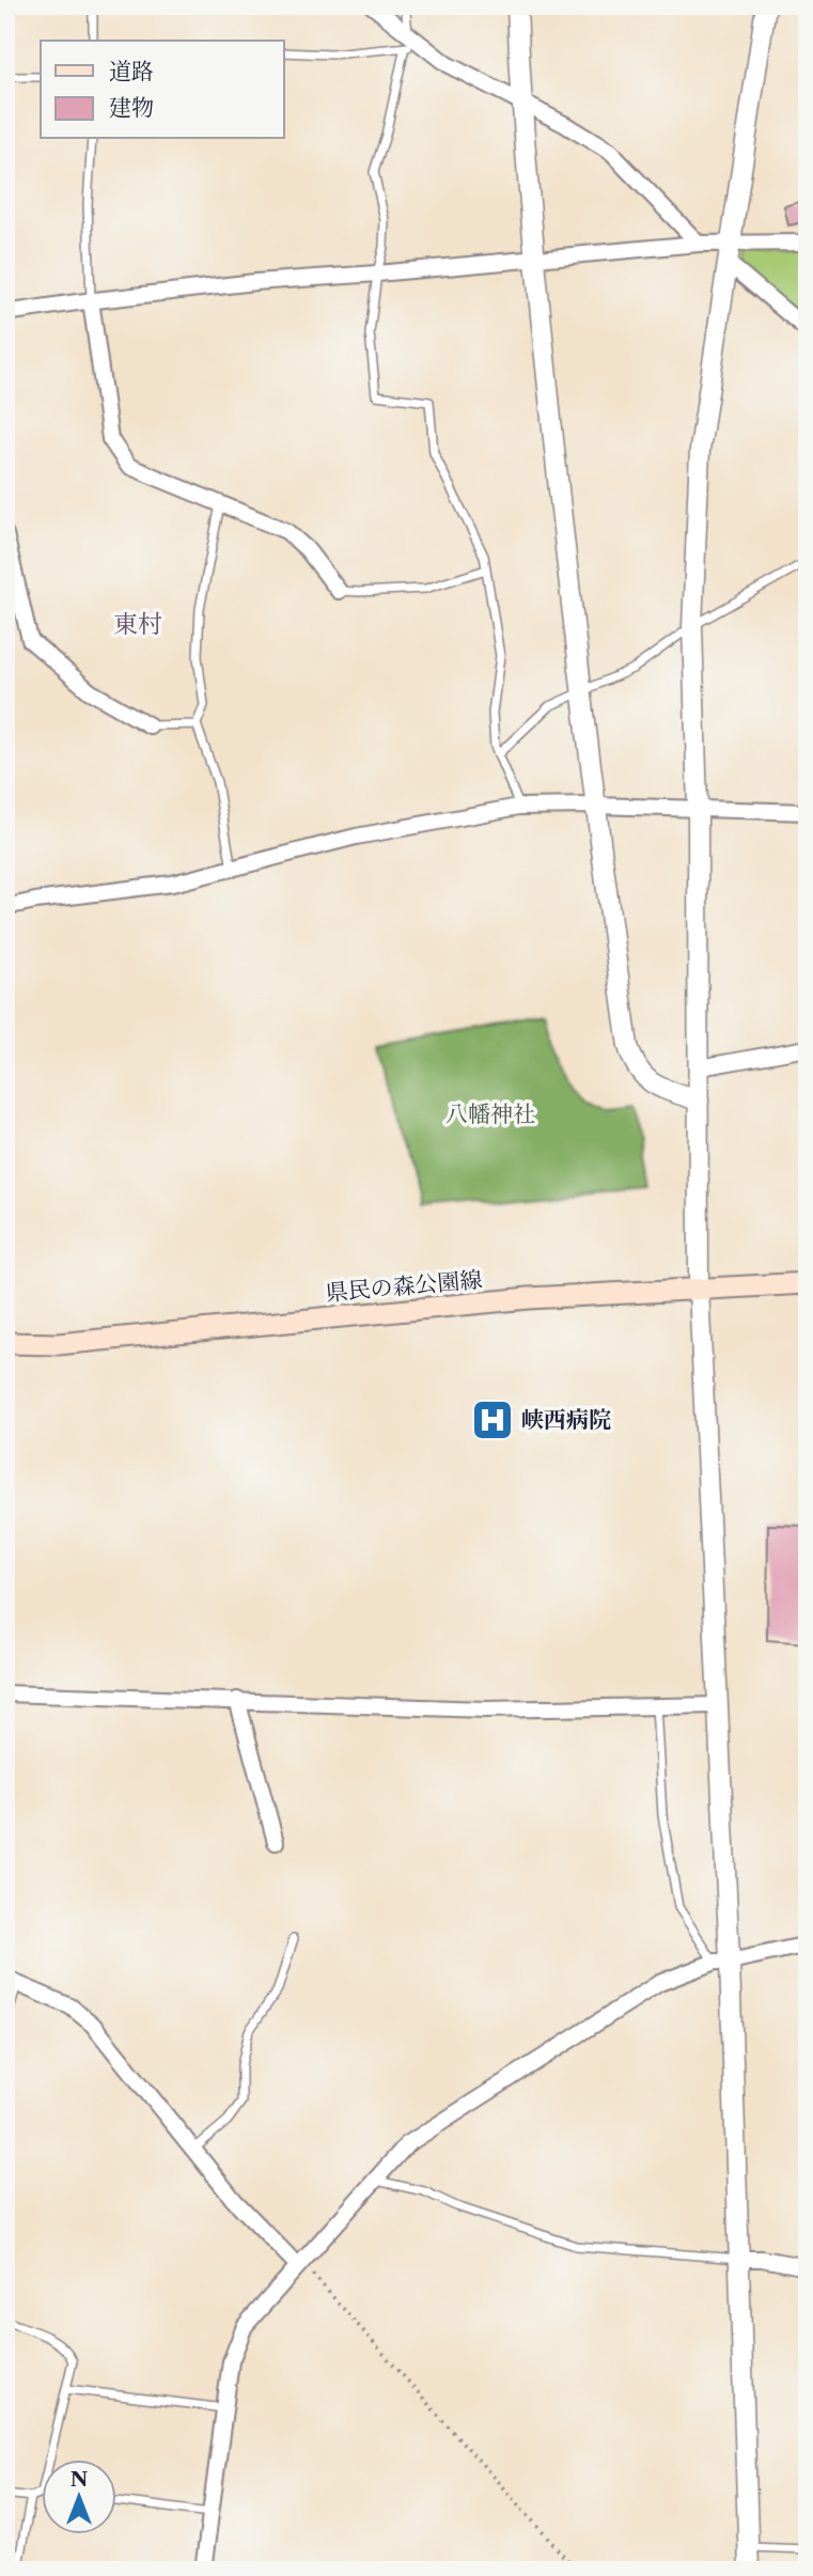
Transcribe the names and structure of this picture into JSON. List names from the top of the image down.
{
  "streets": {
    "main road": ["県民の森公園線"]
  },
  "districts": ["東村"],
  "parks": ["八幡神社"],
  "places": {
    "hospital": ["峡西病院"]
  },
  "legend": ["道路", "建物"],
  "north": "top"
}
